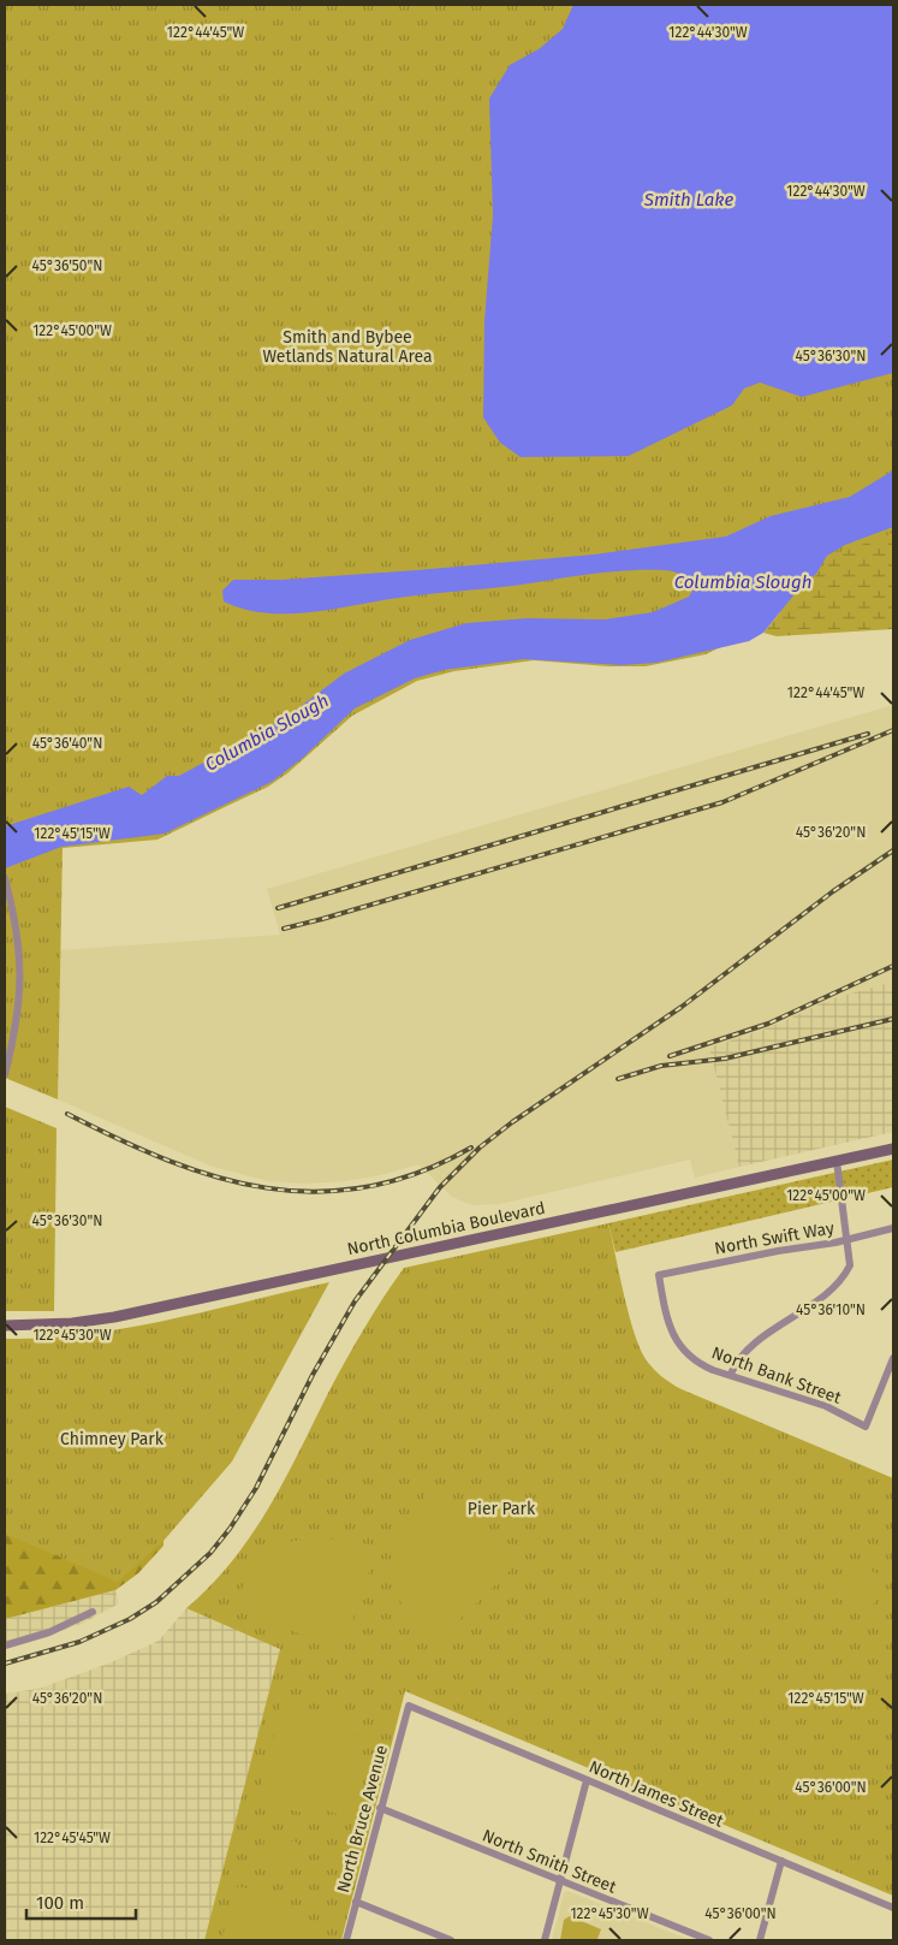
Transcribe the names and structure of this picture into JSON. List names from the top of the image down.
{
  "streets": {
    "main road": ["North Columbia Boulevard"],
    "street": [
      "North Swift Way",
      "North Bank Street",
      "North James Street",
      "North Bruce Avenue",
      "North Smith Street"
    ]
  },
  "crossings": [
    ["North Swift Way", "North Bank Street"],
    ["North James Street", "North Bruce Avenue"],
    ["North Bruce Avenue", "North Smith Street"]
  ],
  "water": ["Smith Lake", "Columbia Slough"],
  "parks": ["Smith and Bybee Wetlands Natural Area", "Chimney Park", "Pier Park"],
  "scale_bar": "100 m",
  "coordinates": [
    "122°44'45\"W",
    "122°44'30\"W",
    "45°36'50\"N",
    "122°45'00\"W",
    "45°36'30\"N",
    "45°36'40\"N",
    "45°36'20\"N",
    "122°45'15\"W",
    "45°36'10\"N",
    "122°45'30\"W",
    "45°36'00\"N",
    "122°45'45\"W"
  ]
}
